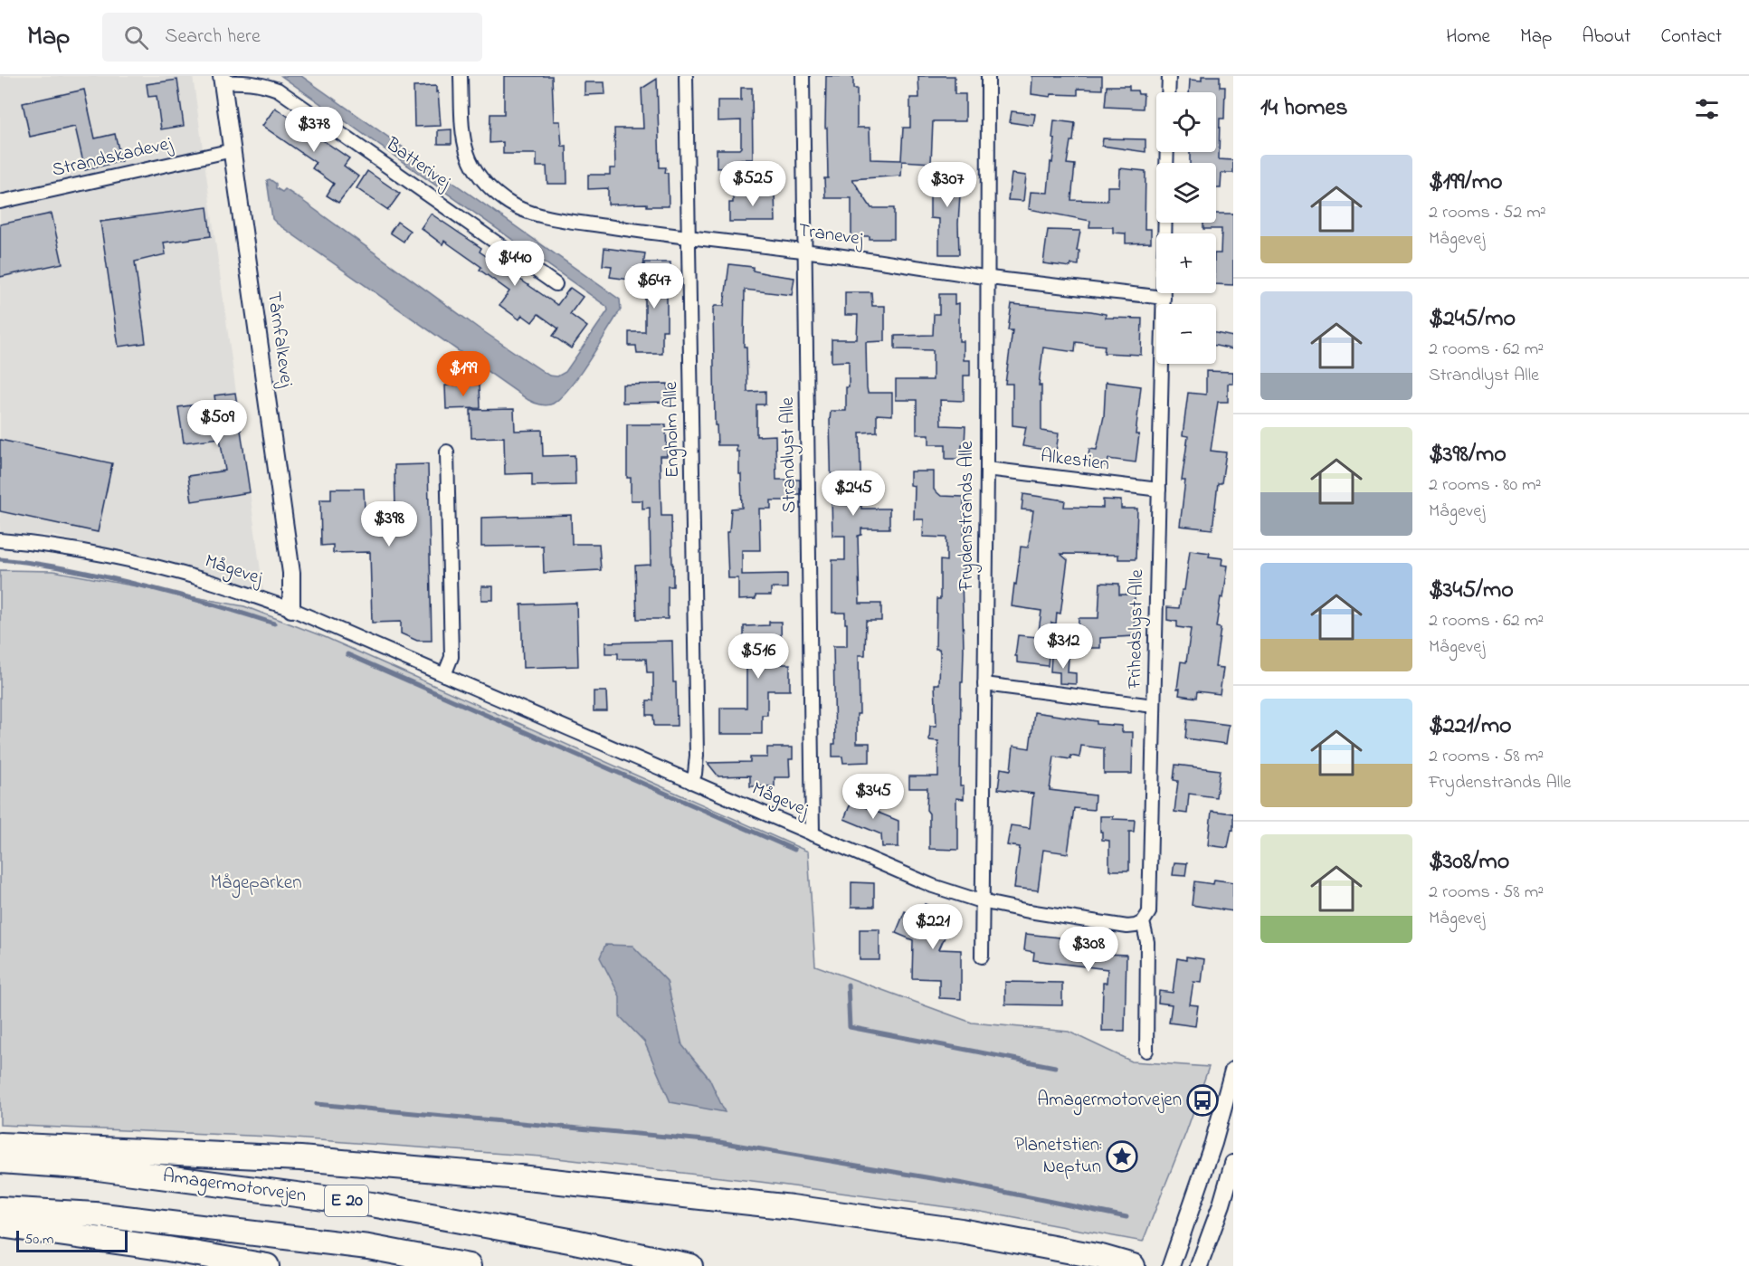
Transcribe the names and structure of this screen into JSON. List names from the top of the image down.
{
  "streets": {
    "highway": ["Amagermotorvejen", "E 20"],
    "street": [
      "Strandskadevej",
      "Batterivej",
      "Tranevej",
      "Tårnfalkevej",
      "Engholm Alle",
      "Strandlyst Alle",
      "Alkestien",
      "Frydenstrands Alle",
      "Mågevej",
      "Frihedslyst Alle"
    ]
  },
  "crossings": [
    ["Strandskadevej", "Tårnfalkevej"],
    ["Batterivej", "Tårnfalkevej"],
    ["Tranevej", "Engholm Alle"],
    ["Tranevej", "Strandlyst Alle"],
    ["Tranevej", "Frydenstrands Alle"],
    ["Tranevej", "Frihedslyst Alle"],
    ["Tårnfalkevej", "Mågevej"],
    ["Engholm Alle", "Mågevej"],
    ["Strandlyst Alle", "Mågevej"],
    ["Alkestien", "Frydenstrands Alle"],
    ["Alkestien", "Frihedslyst Alle"],
    ["Frydenstrands Alle", "Mågevej"],
    ["Mågevej", "Frihedslyst Alle"]
  ],
  "parks": ["Mågeparken"],
  "places": {
    "bus stop": ["Amagermotorvejen"],
    "place": ["Planetstien: Neptun"]
  },
  "scale_bar": "50 m",
  "page": {
    "header": "Map",
    "search": "Search here",
    "nav": [
      "Home",
      "Map",
      "About",
      "Contact"
    ],
    "heading": "14 homes",
    "map_buttons": ["+", "−"],
    "price": [
      "$378",
      "$525",
      "$307",
      "$440",
      "$647",
      "$199",
      "$509",
      "$245",
      "$398",
      "$312",
      "$516",
      "$345",
      "$221",
      "$308"
    ],
    "list": [
      {
        "name": "$199/mo",
        "note": "2 rooms · 52 m² · Mågevej"
      },
      {
        "name": "$245/mo",
        "note": "2 rooms · 62 m² · Strandlyst Alle"
      },
      {
        "name": "$398/mo",
        "note": "2 rooms · 80 m² · Mågevej"
      },
      {
        "name": "$345/mo",
        "note": "2 rooms · 62 m² · Mågevej"
      },
      {
        "name": "$221/mo",
        "note": "2 rooms · 58 m² · Frydenstrands Alle"
      },
      {
        "name": "$308/mo",
        "note": "2 rooms · 58 m² · Mågevej"
      }
    ],
    "scale": "50 m"
  }
}
